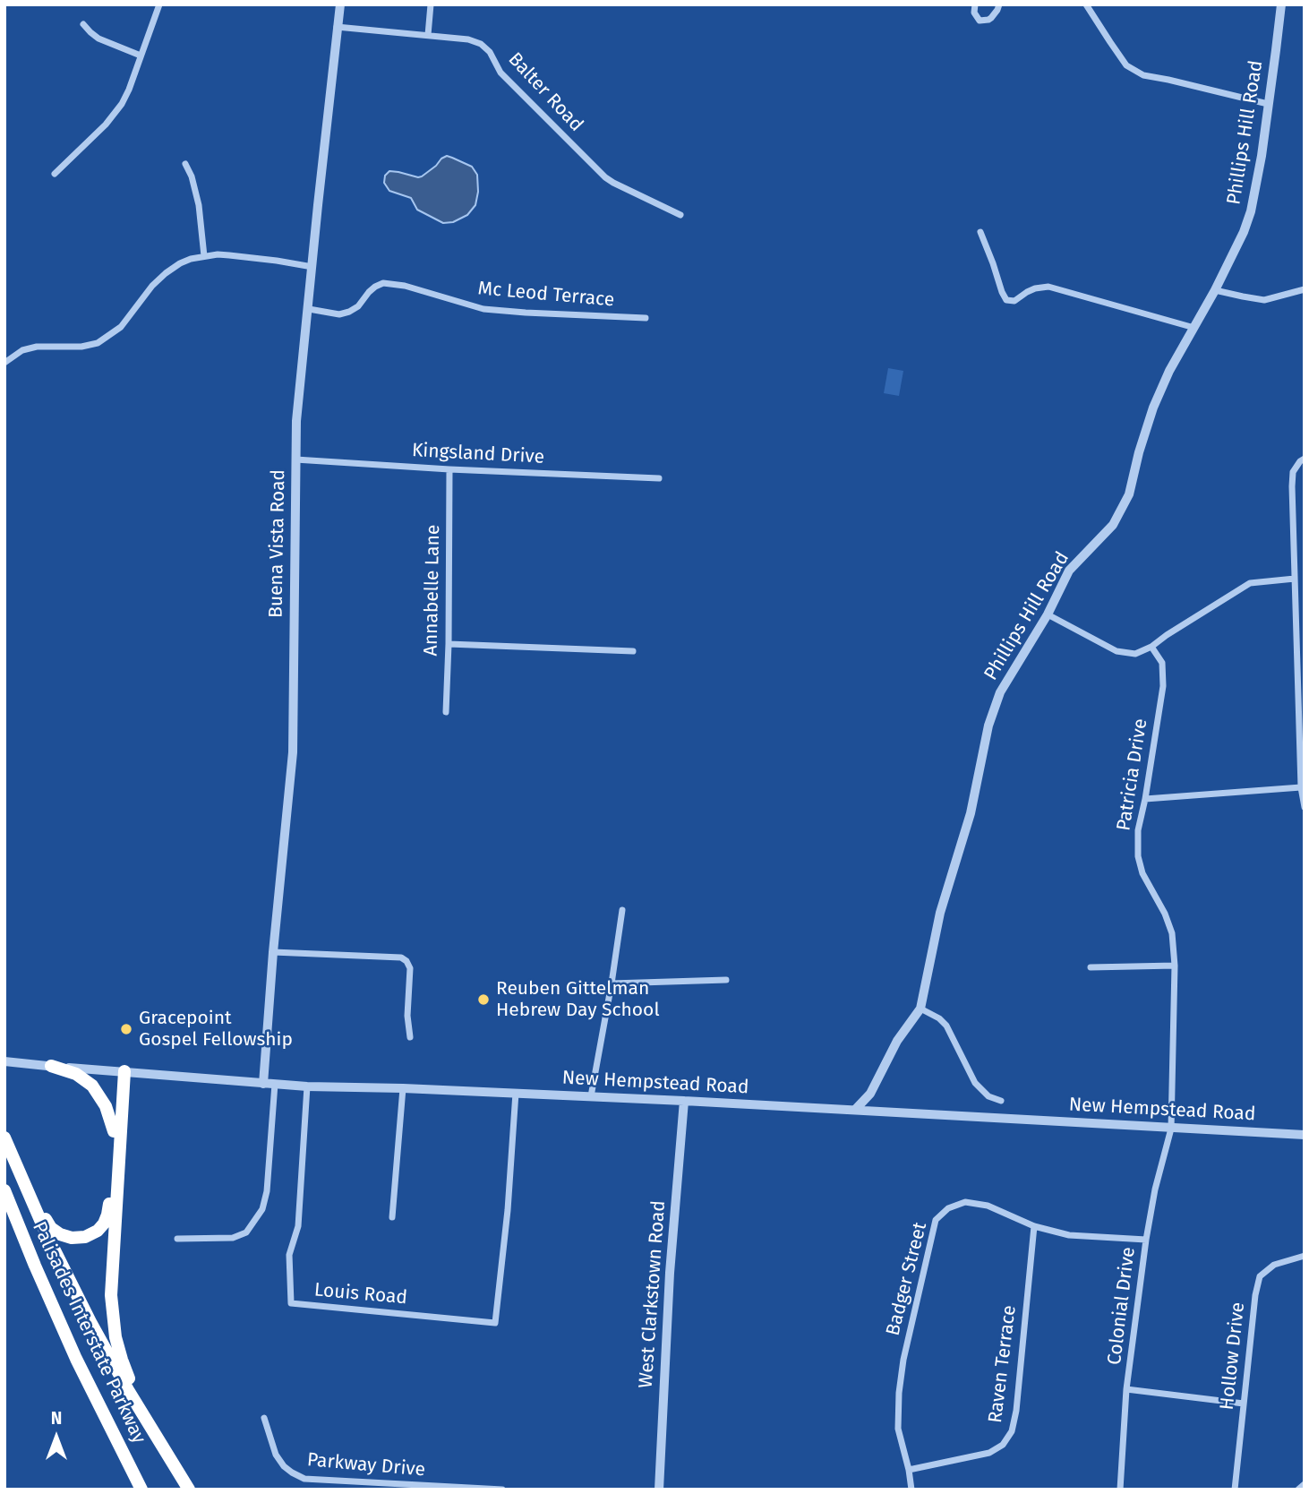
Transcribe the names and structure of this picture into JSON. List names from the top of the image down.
{
  "streets": {
    "highway": ["Palisades Interstate Parkway"],
    "street": [
      "Balter Road",
      "Phillips Hill Road",
      "Mc Leod Terrace",
      "Kingsland Drive",
      "Buena Vista Road",
      "Annabelle Lane",
      "Patricia Drive",
      "New Hempstead Road",
      "Badger Street",
      "Louis Road",
      "West Clarkstown Road",
      "Colonial Drive",
      "Hollow Drive",
      "Raven Terrace",
      "Parkway Drive"
    ]
  },
  "crossings": [
    ["Balter Road", "Buena Vista Road"],
    ["Phillips Hill Road", "New Hempstead Road"],
    ["Mc Leod Terrace", "Buena Vista Road"],
    ["Kingsland Drive", "Buena Vista Road"],
    ["Kingsland Drive", "Annabelle Lane"],
    ["Buena Vista Road", "New Hempstead Road"],
    ["Patricia Drive", "New Hempstead Road"],
    ["Patricia Drive", "Colonial Drive"],
    ["New Hempstead Road", "Louis Road"],
    ["New Hempstead Road", "West Clarkstown Road"],
    ["New Hempstead Road", "Colonial Drive"],
    ["Badger Street", "Colonial Drive"],
    ["Badger Street", "Raven Terrace"]
  ],
  "places": ["Reuben Gittelman Hebrew Day School", "Gracepoint Gospel Fellowship"],
  "north": "top"
}
